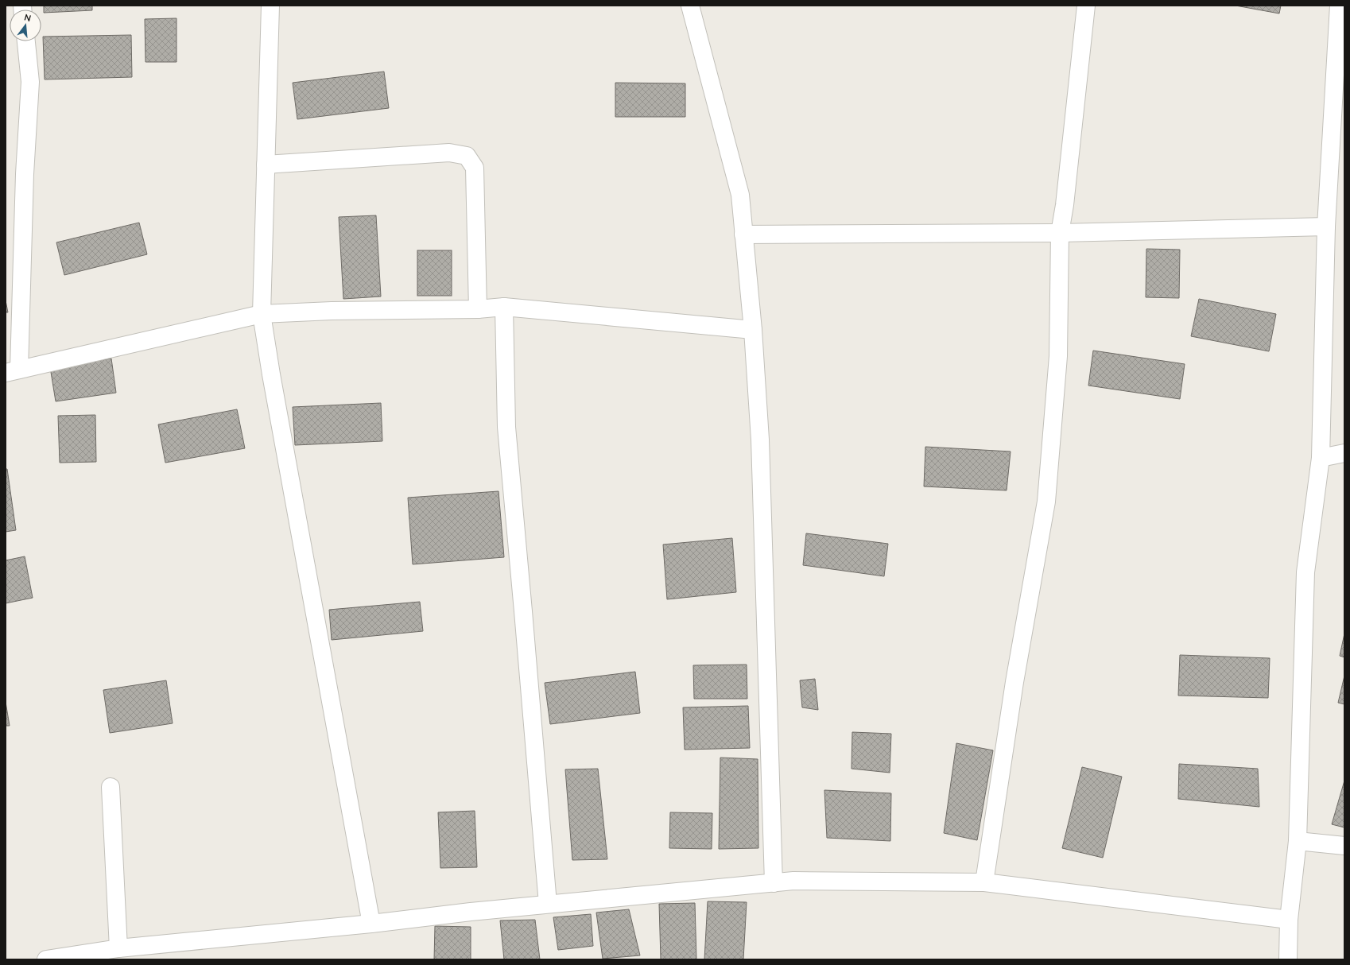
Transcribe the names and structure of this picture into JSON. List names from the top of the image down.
{
  "north": "top"
}
